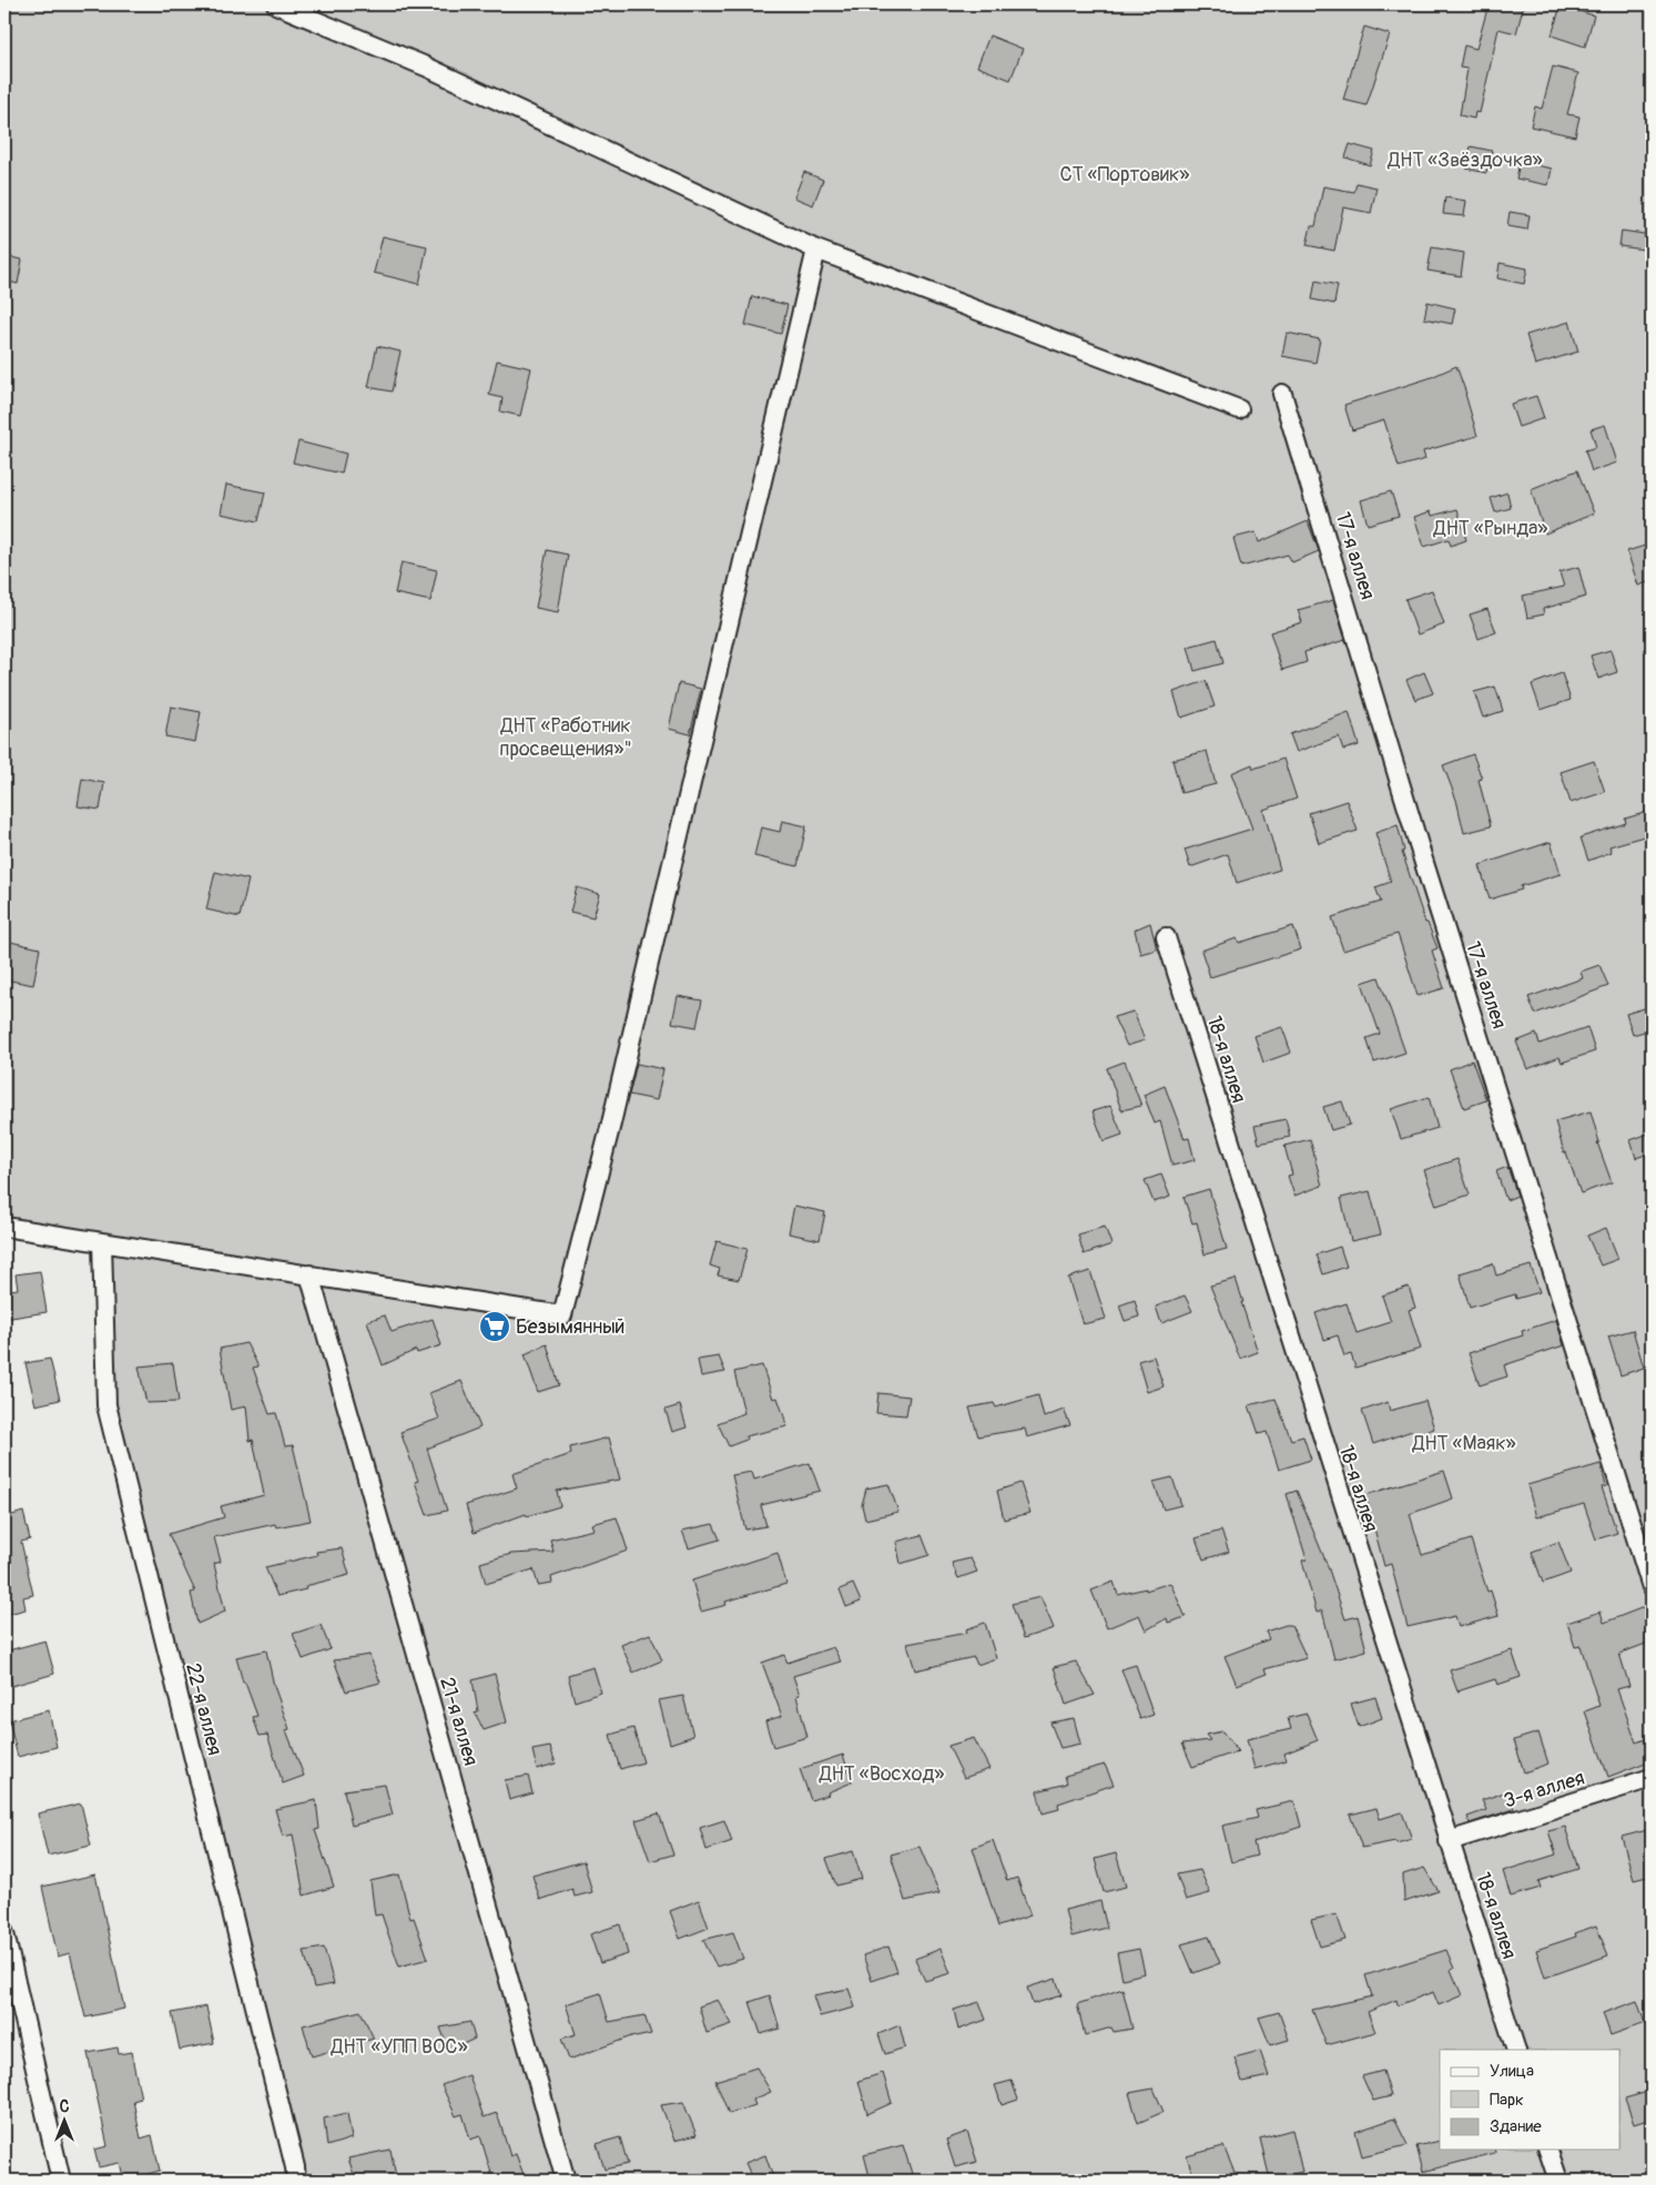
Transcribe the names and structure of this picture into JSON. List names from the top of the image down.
{
  "streets": {
    "street": [
      "17-я аллея",
      "18-я аллея",
      "22-я аллея",
      "21-я аллея",
      "3-я аллея"
    ]
  },
  "crossings": [
    ["18-я аллея", "3-я аллея"]
  ],
  "parks": [
    "ДНТ «Звёздочка»",
    "СТ «Портовик»",
    "ДНТ «Рында»",
    "ДНТ «Работник просвещения»\"",
    "ДНТ «Маяк»",
    "ДНТ «Восход»",
    "ДНТ «УПП ВОС»"
  ],
  "places": {
    "supermarket": ["Безымянный"]
  },
  "legend": ["Улица", "Парк", "Здание"],
  "north": "top"
}
